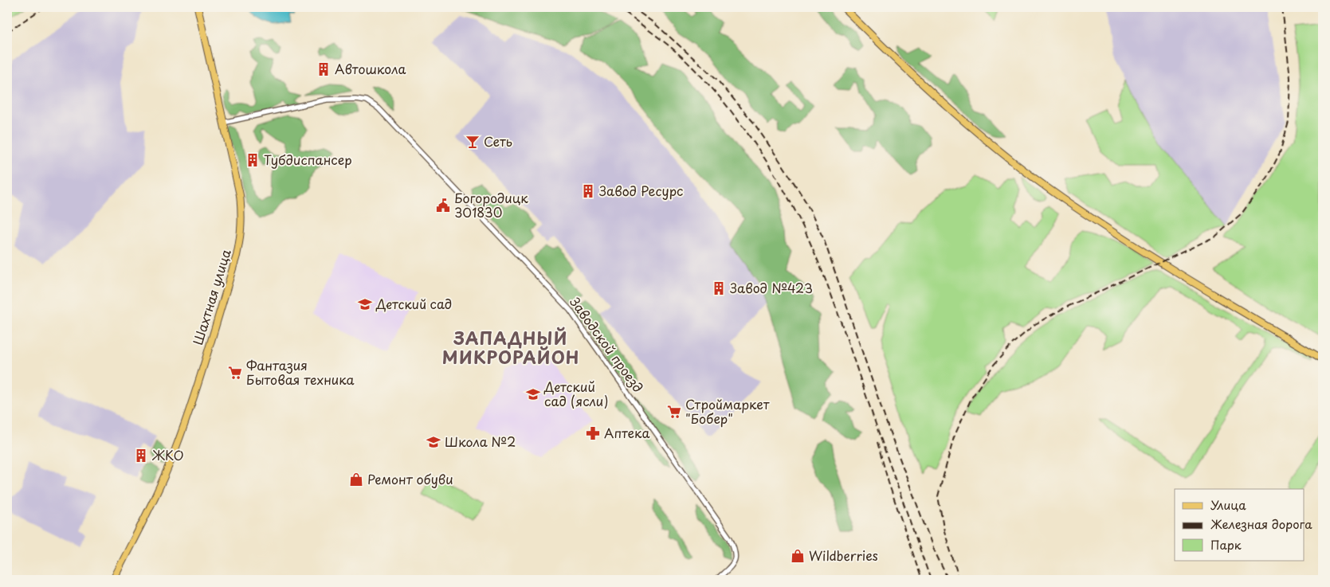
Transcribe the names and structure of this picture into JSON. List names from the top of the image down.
{
  "streets": {
    "main road": ["Шахтная улица"],
    "street": ["Заводской проезд"]
  },
  "crossings": [
    ["Шахтная улица", "Заводской проезд"]
  ],
  "districts": ["ЗАПАДНЫЙ МИКРОРАЙОН"],
  "places": {
    "building": [
      "Автошкола",
      "Тубдиспансер",
      "Завод Ресурс",
      "Завод №423",
      "ЖКО"
    ],
    "bar": ["Сеть"],
    "public building": ["Богородицк 301830"],
    "school or university": ["Детский сад", "Детский сад (ясли)", "Школа №2"],
    "supermarket": ["Фантазия Бытовая техника", "Строймаркет \"Бобер\""],
    "pharmacy": ["Аптека"],
    "shop": ["Ремонт обуви", "Wildberries"]
  },
  "legend": ["Улица", "Железная дорога", "Парк"]
}
